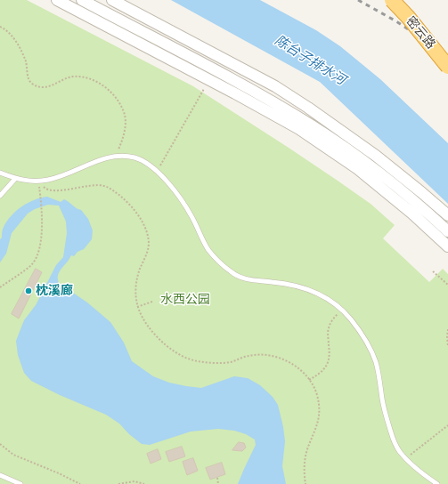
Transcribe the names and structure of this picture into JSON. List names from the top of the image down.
{
  "streets": {
    "highway": ["密云路"]
  },
  "water": ["陈台子排水河"],
  "parks": ["水西公园"],
  "places": ["枕溪廊"]
}
